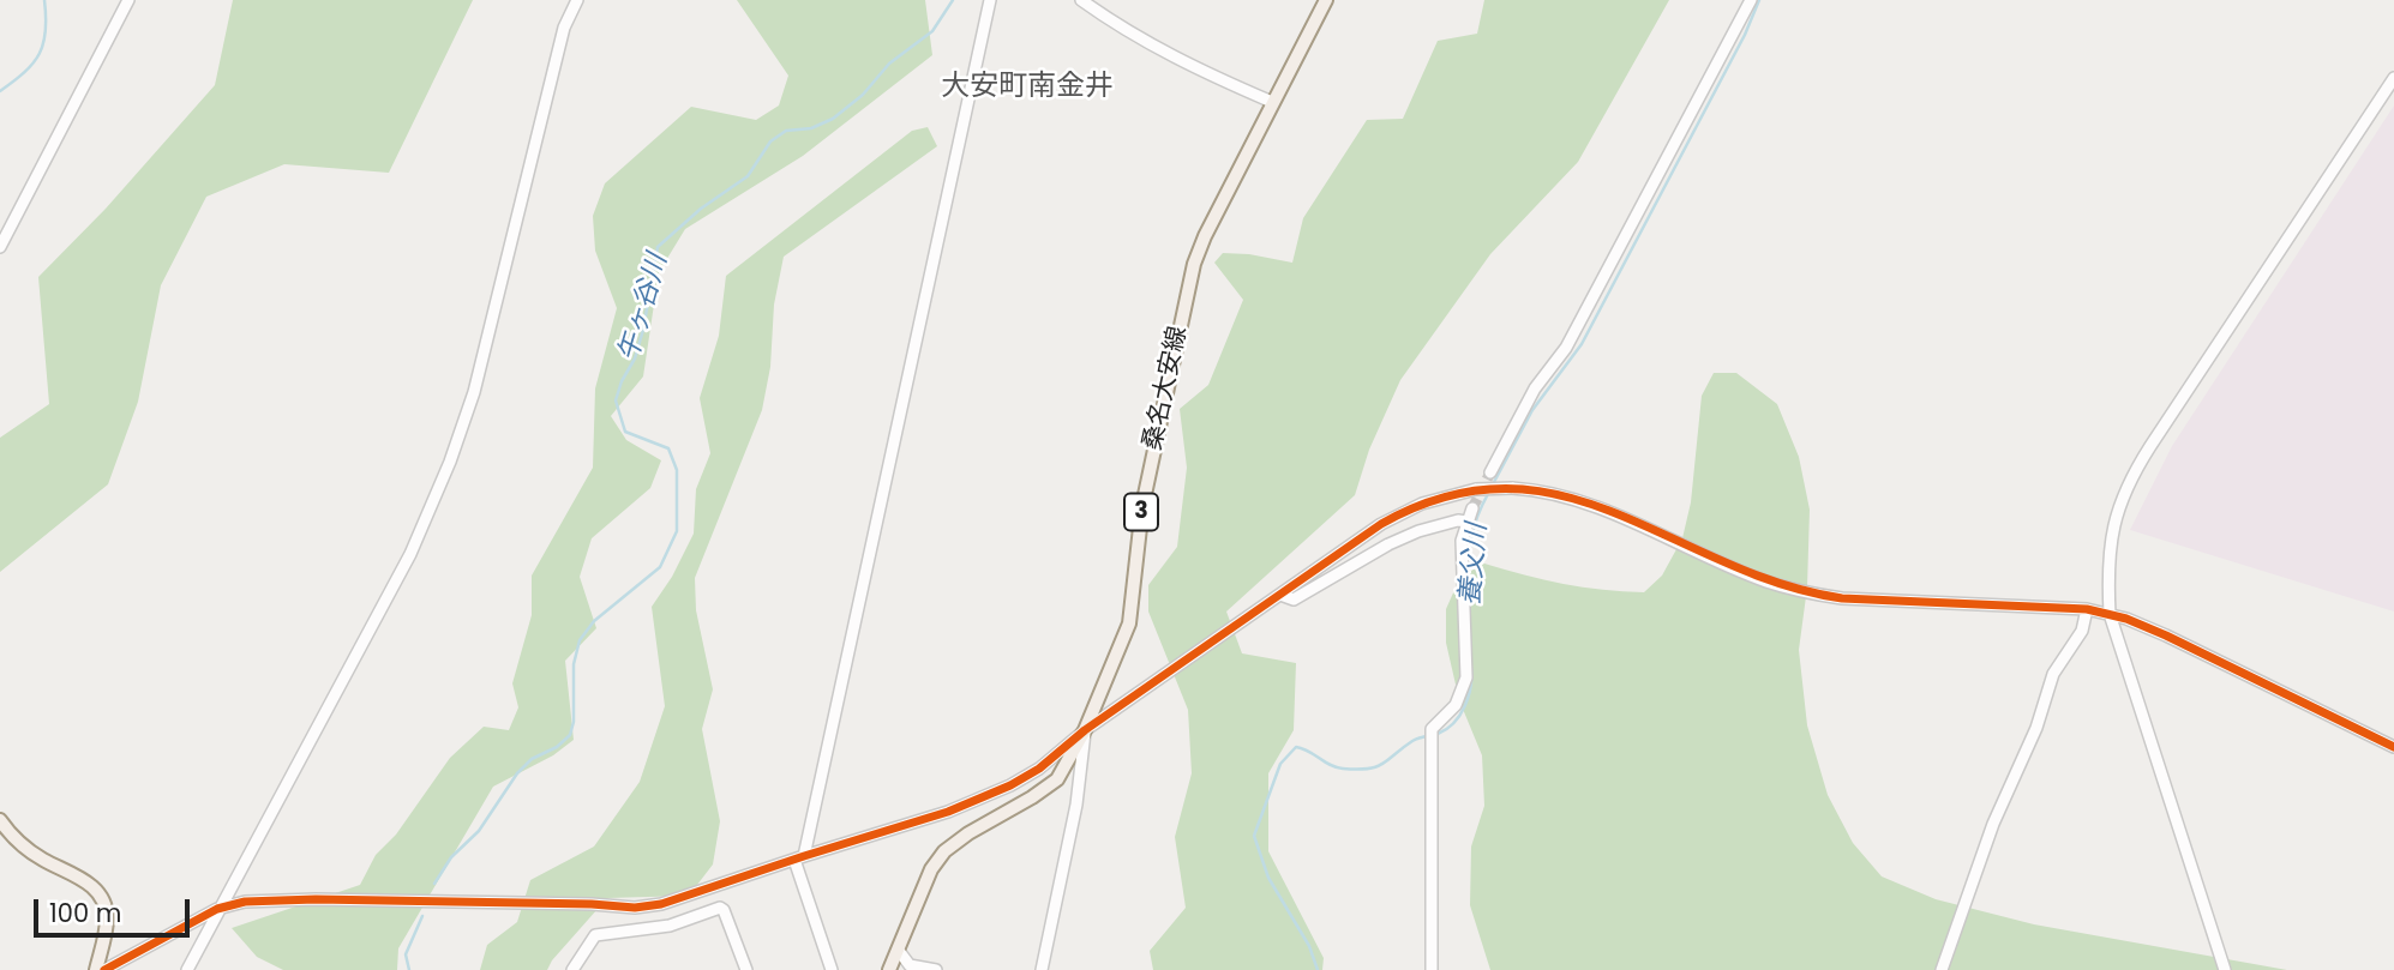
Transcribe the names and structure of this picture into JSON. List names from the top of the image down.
{
  "streets": {
    "main road": ["桑名大安線", "3"]
  },
  "districts": ["大安町南金井"],
  "water": ["午ヶ谷川", "養父川"],
  "scale_bar": "100 m"
}
